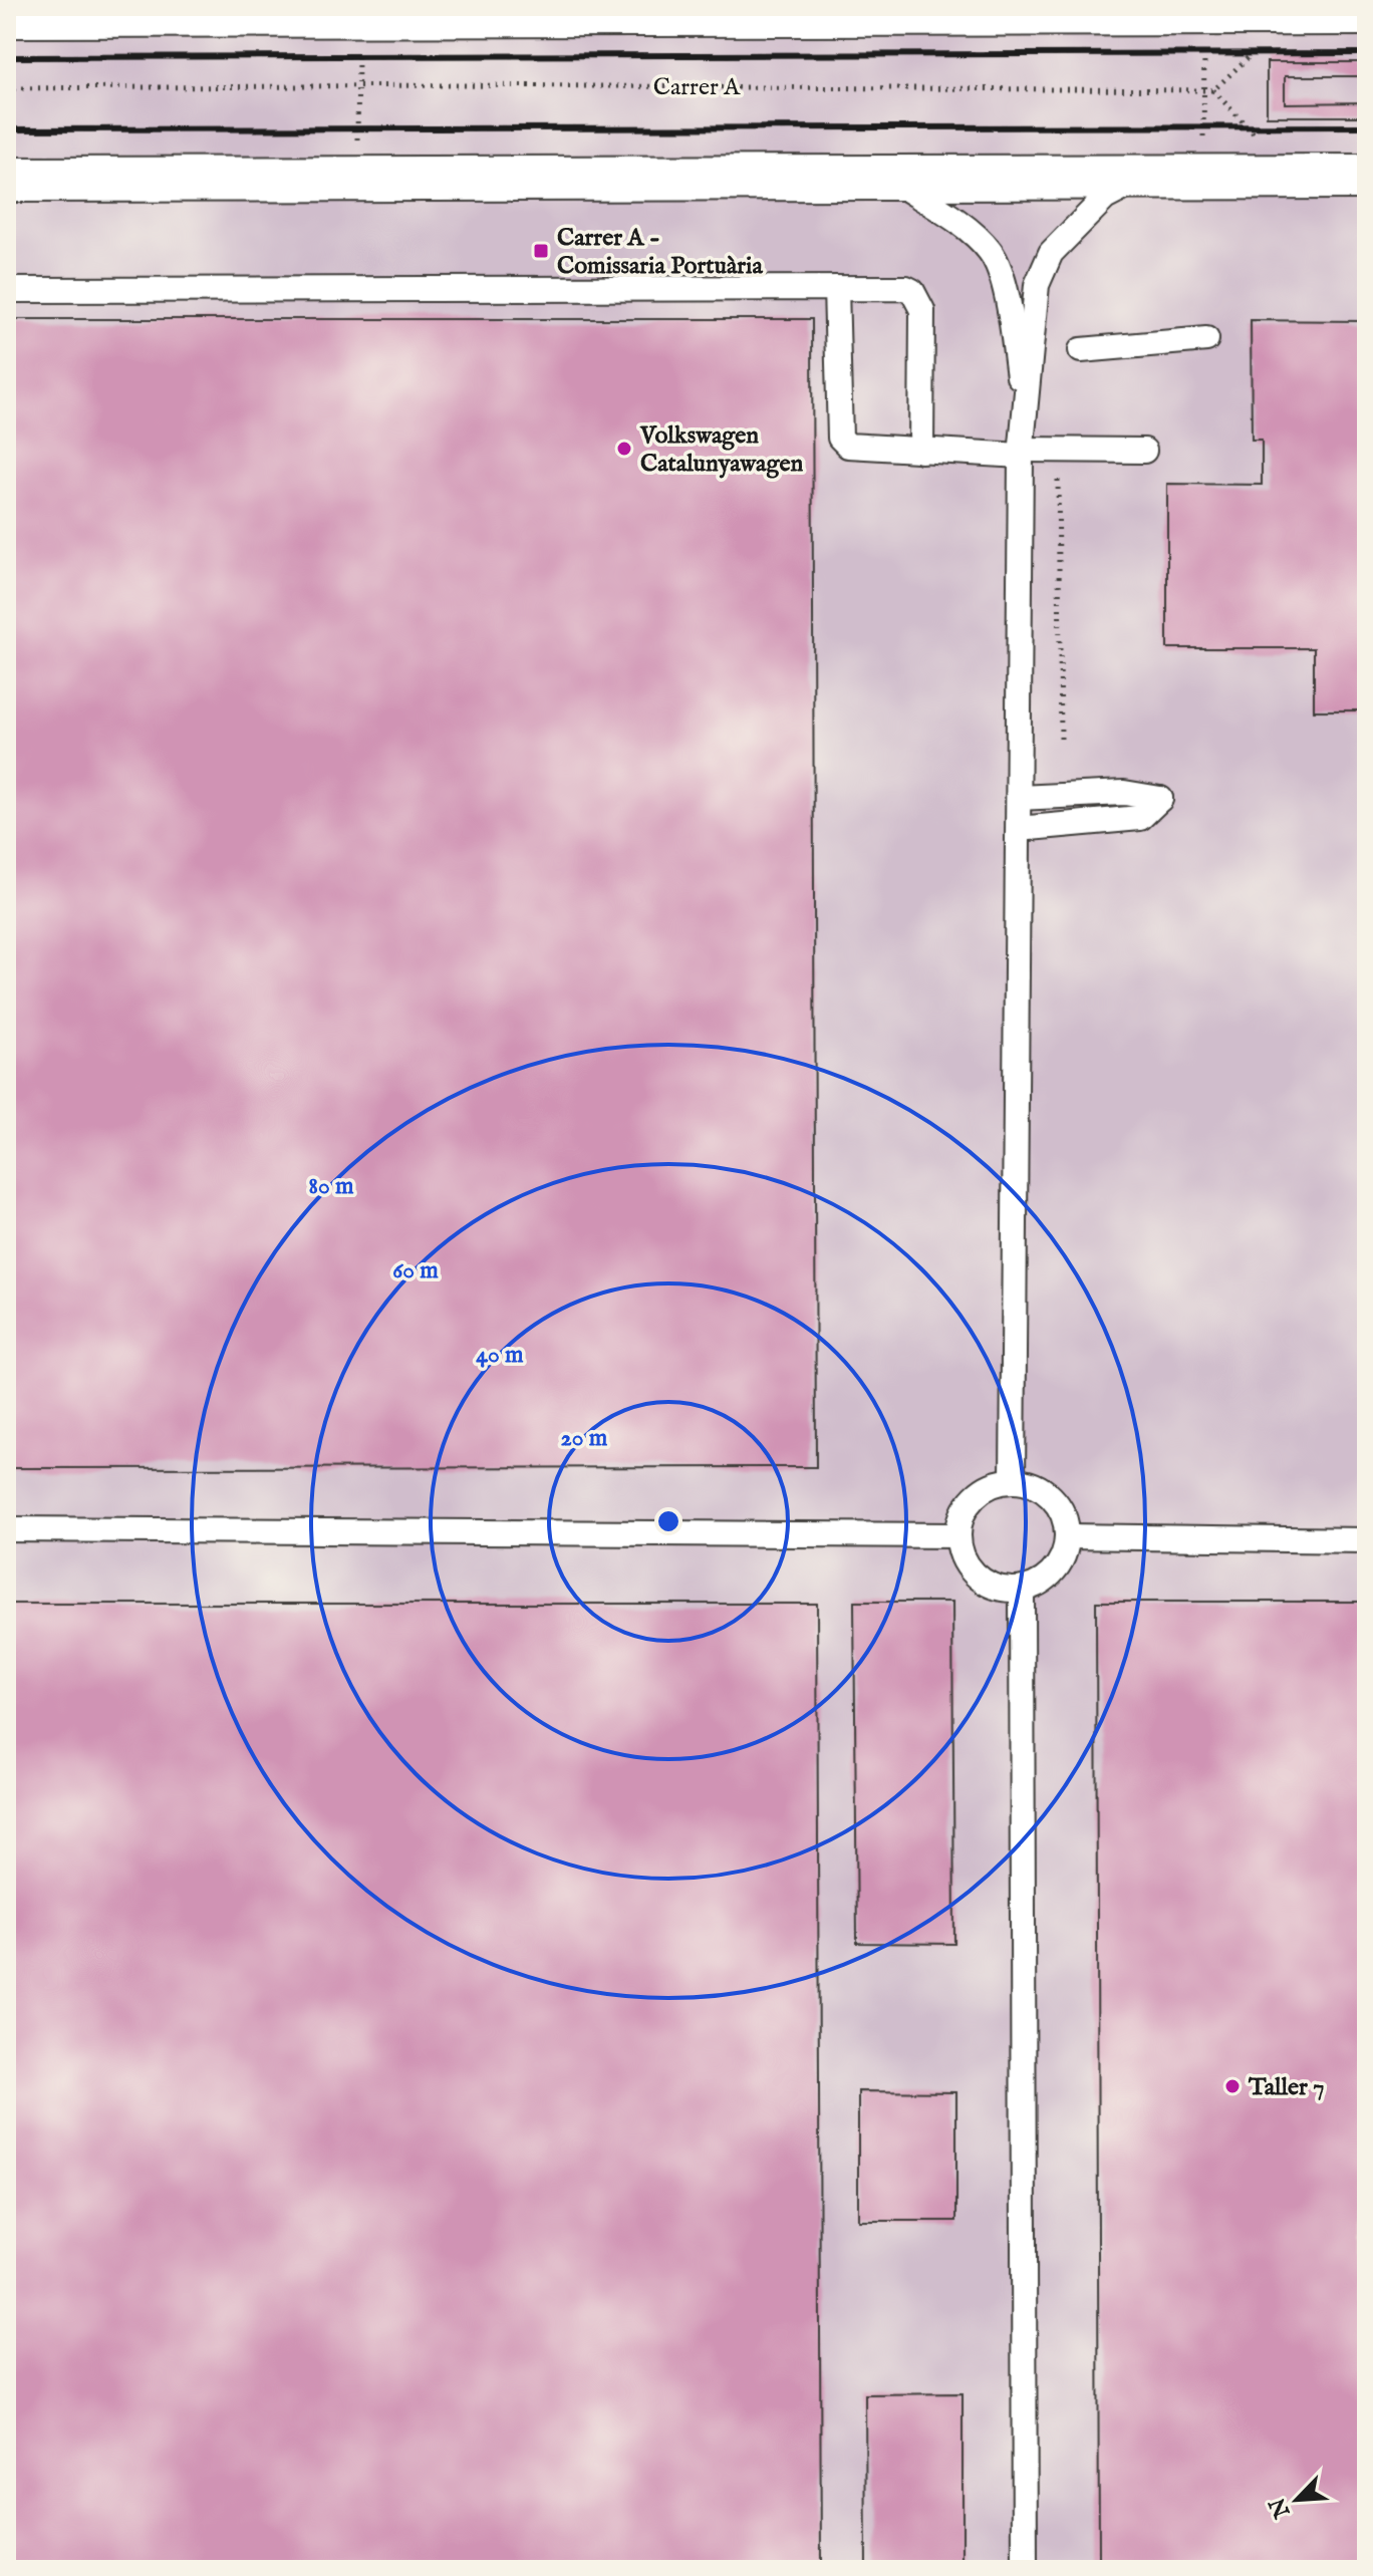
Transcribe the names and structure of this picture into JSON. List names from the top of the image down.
{
  "streets": {
    "path": ["Carrer A"]
  },
  "places": {
    "transit": ["Carrer A - Comissaria Portuària"],
    "other": ["Volkswagen Catalunyawagen", "Taller 7"]
  },
  "north": "bottom left",
  "rings": [
    "80 m",
    "60 m",
    "40 m",
    "20 m"
  ]
}
